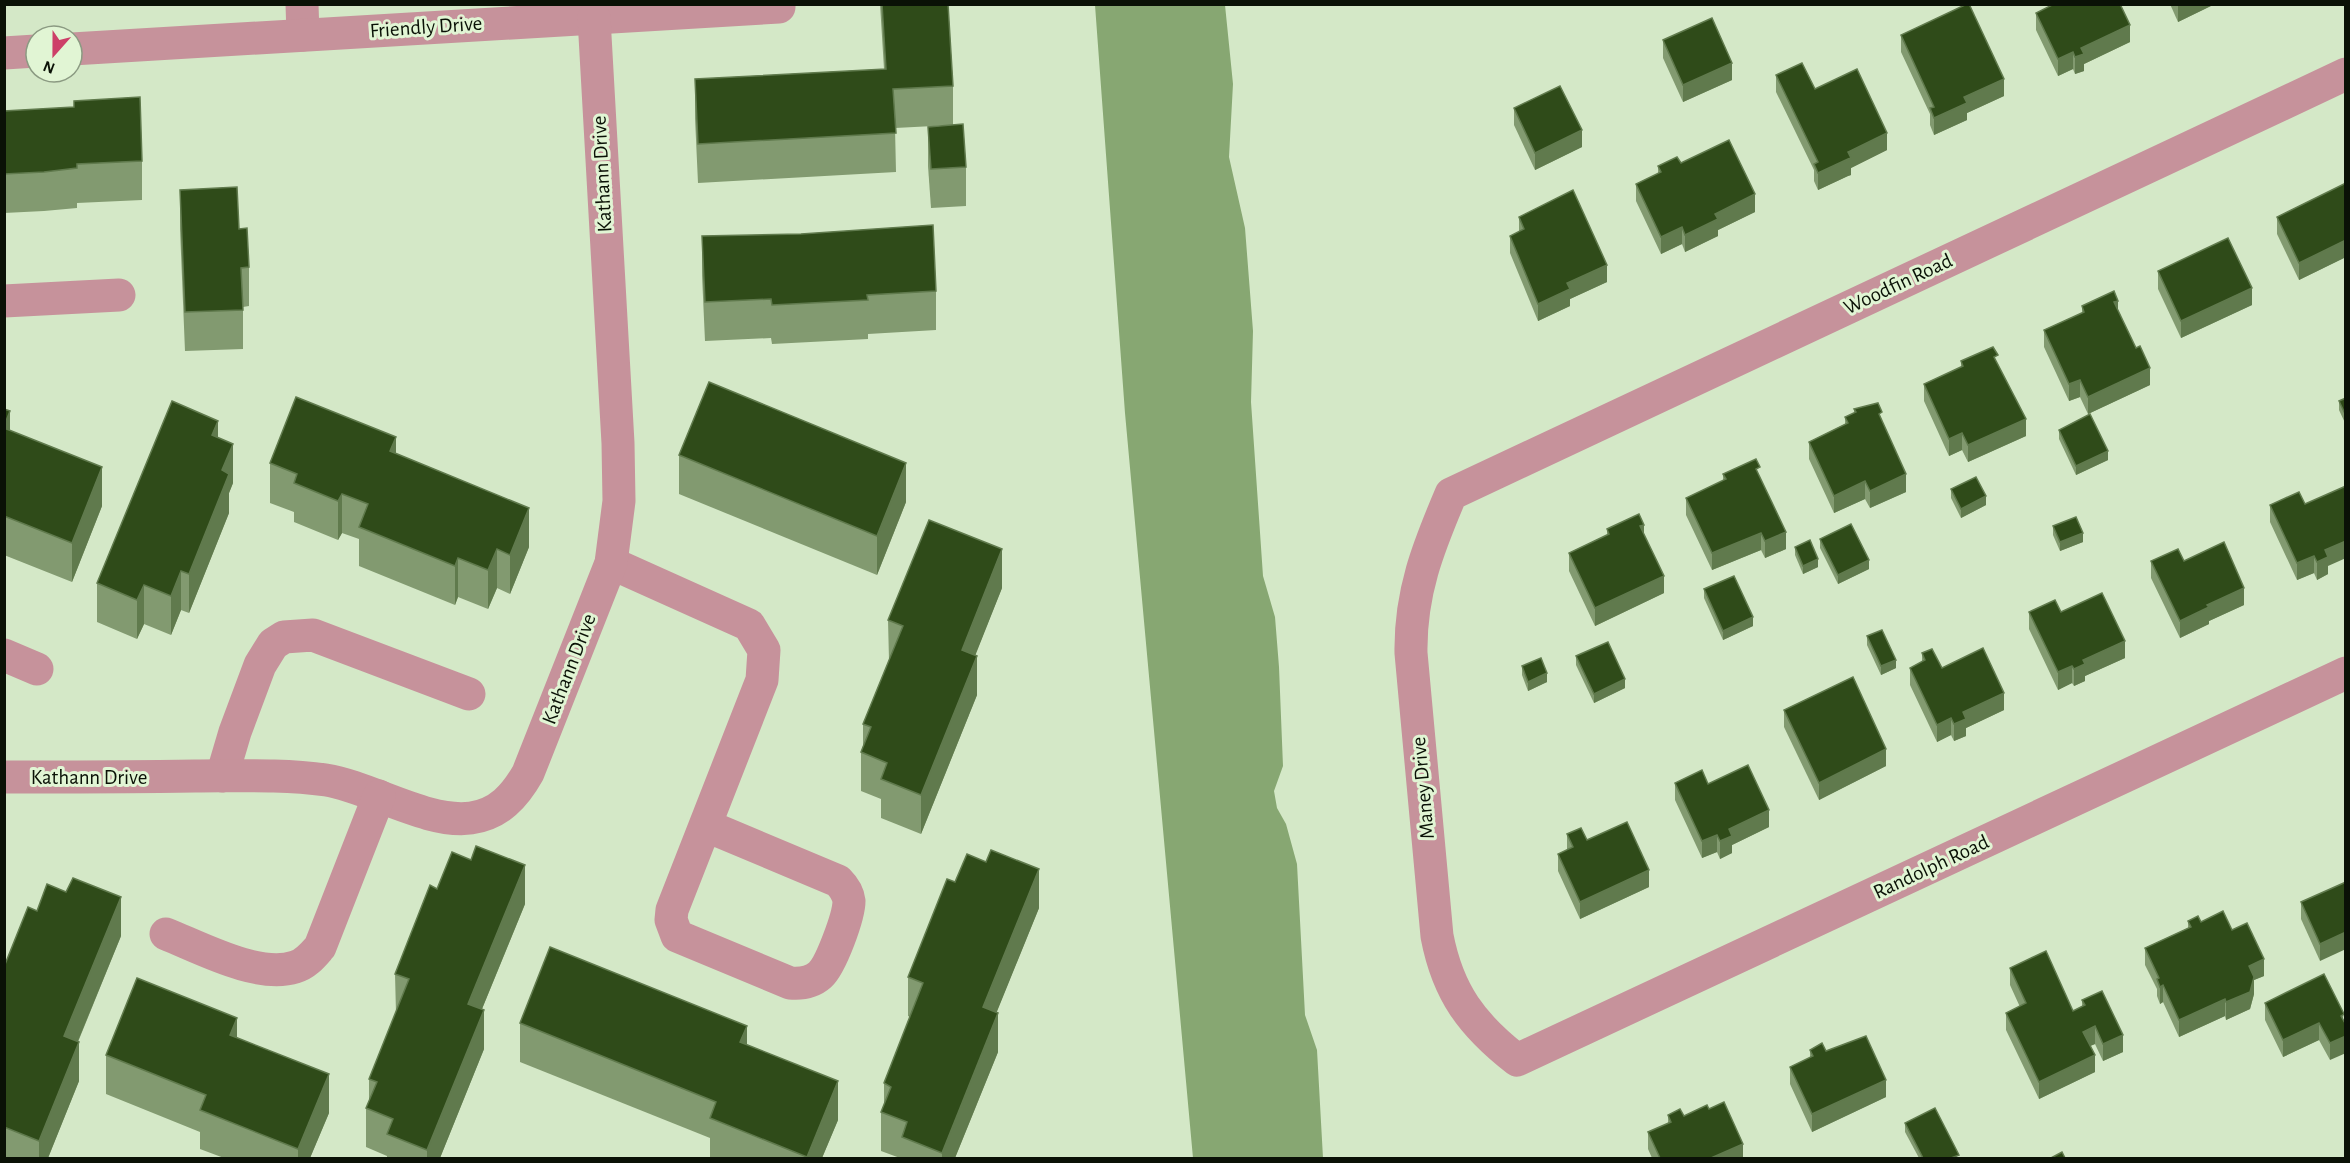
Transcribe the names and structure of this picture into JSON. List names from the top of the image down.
{
  "streets": {
    "street": [
      "Friendly Drive",
      "Kathann Drive",
      "Woodfin Road",
      "Maney Drive",
      "Randolph Road"
    ]
  },
  "crossings": [
    ["Friendly Drive", "Kathann Drive"],
    ["Woodfin Road", "Maney Drive"],
    ["Maney Drive", "Randolph Road"]
  ],
  "north": "bottom"
}
